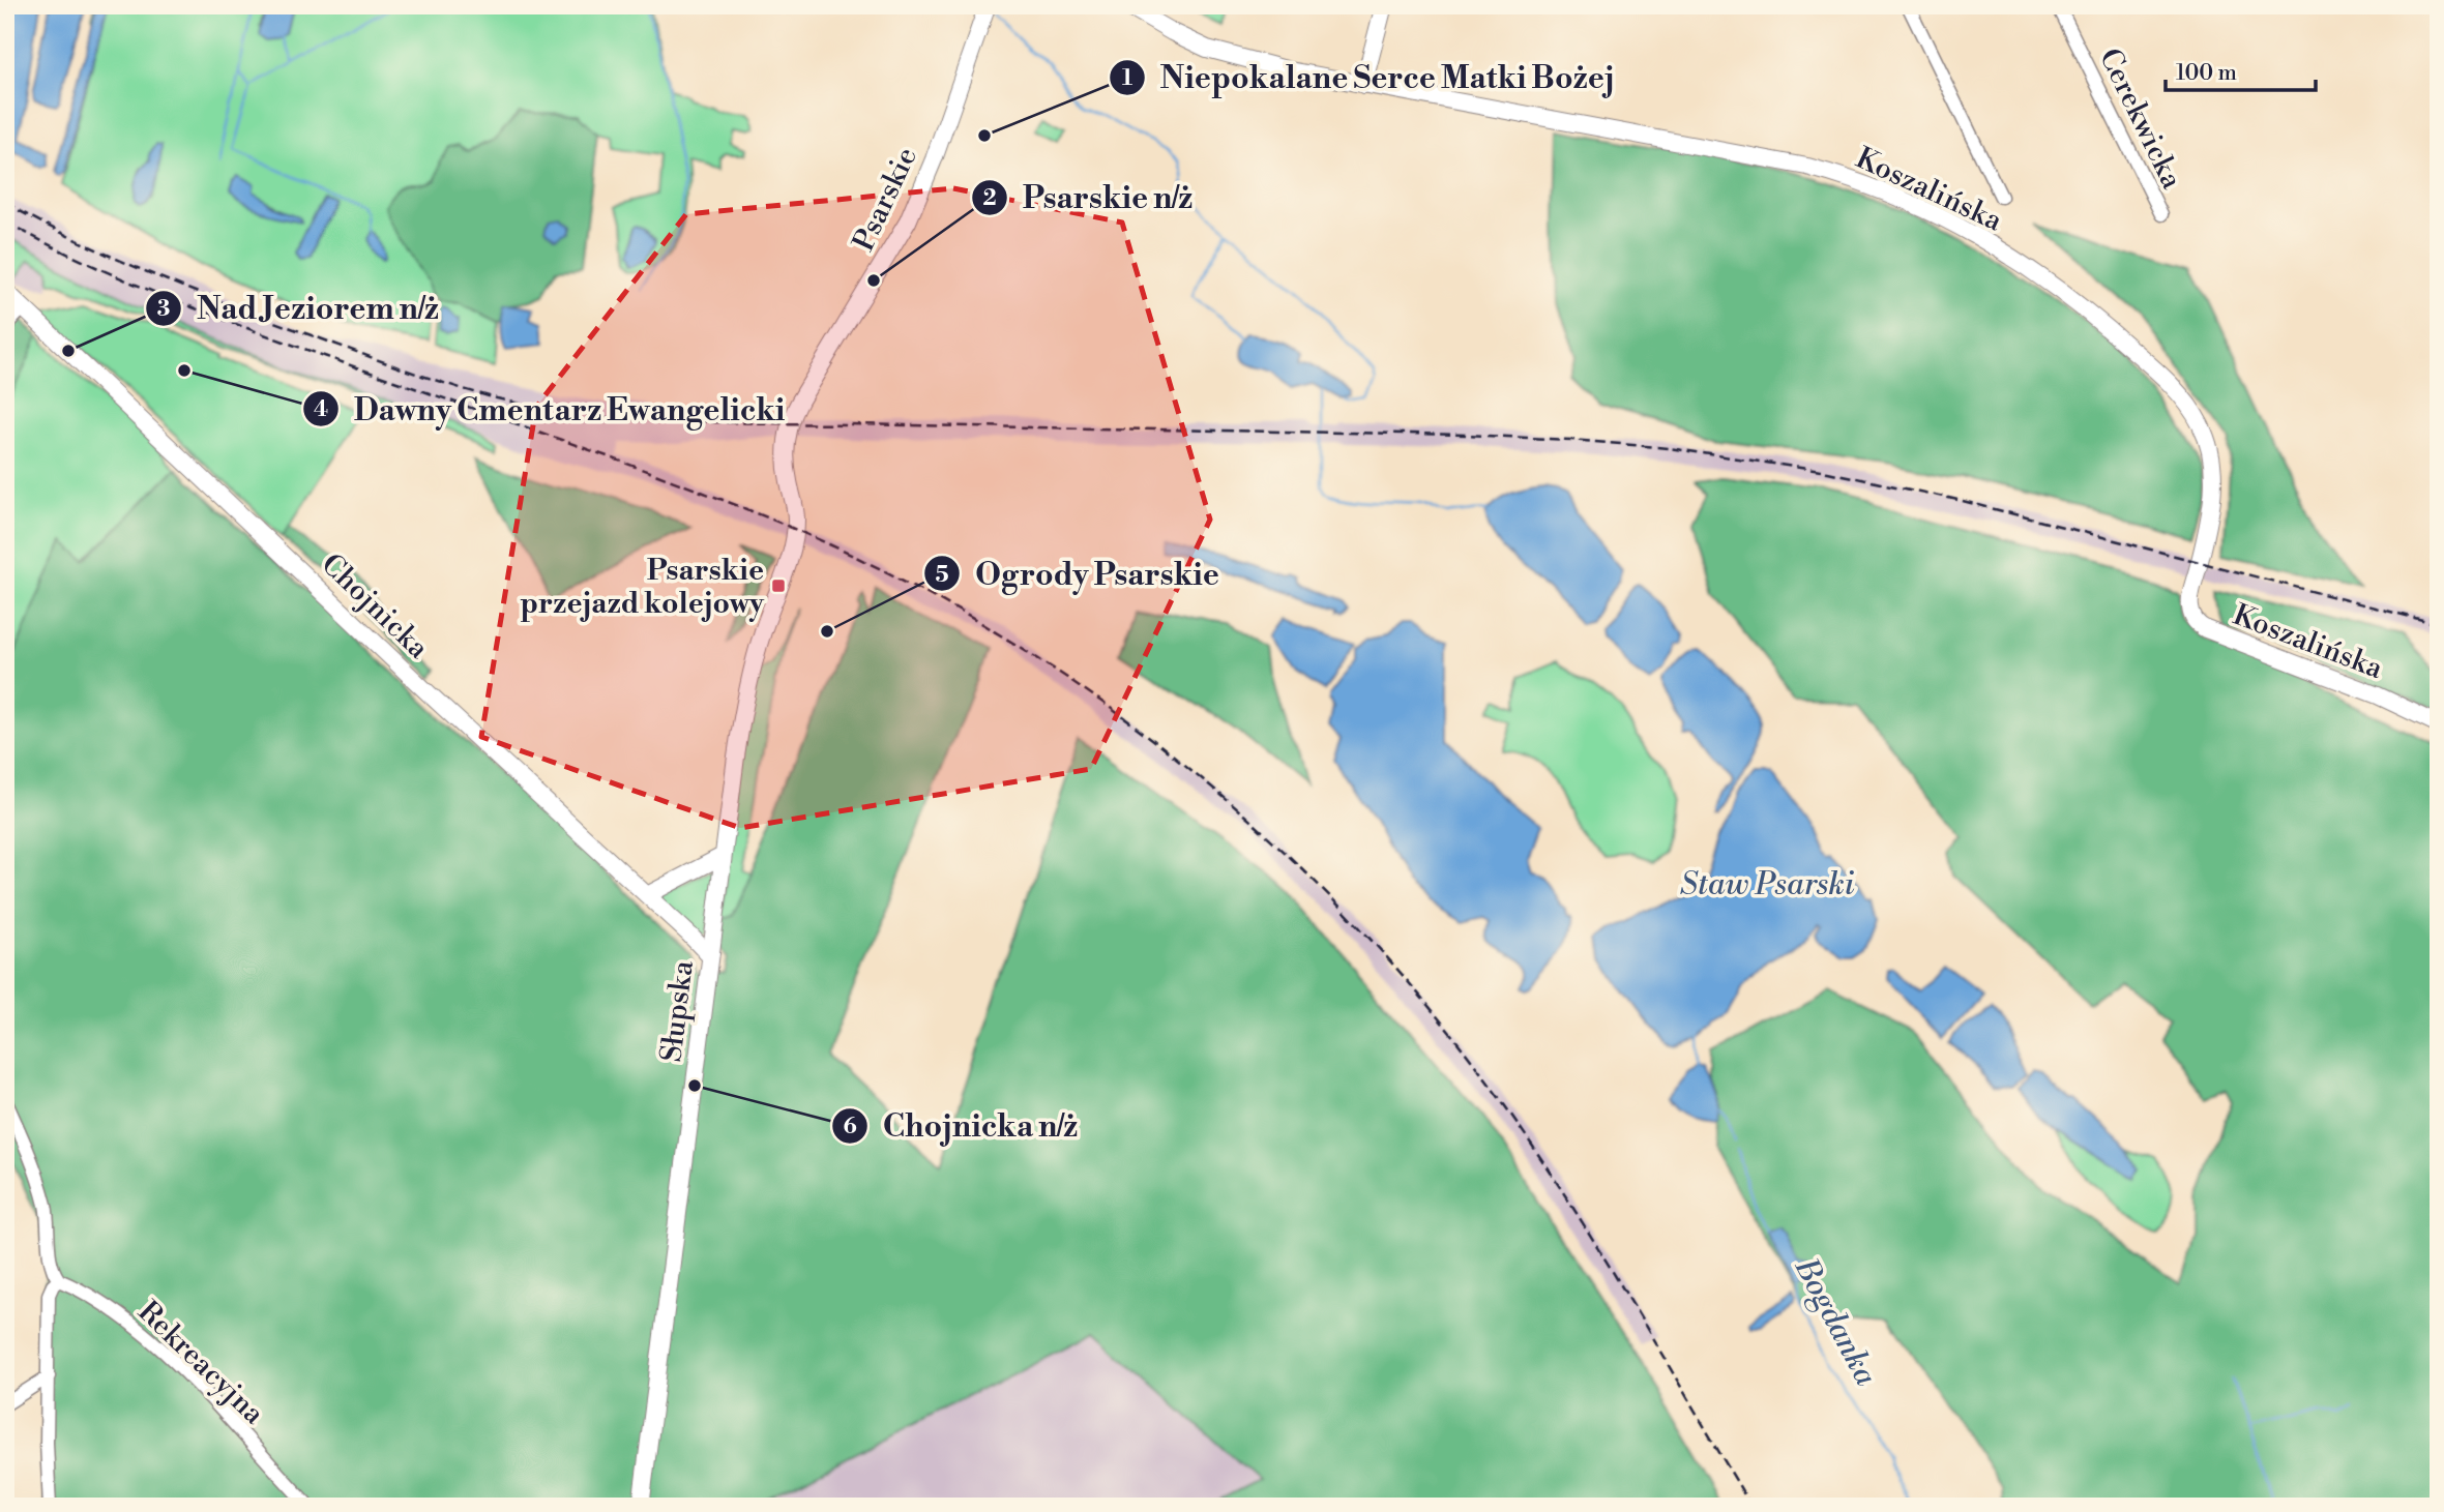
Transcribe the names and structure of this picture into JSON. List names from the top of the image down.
{
  "streets": {
    "street": [
      "Cerekwicka",
      "Koszalińska",
      "Psarskie",
      "Chojnicka",
      "Słupska",
      "Rekreacyjna"
    ]
  },
  "crossings": [
    ["Psarskie", "Słupska"],
    ["Chojnicka", "Słupska"]
  ],
  "water": ["Staw Psarski", "Bogdanka"],
  "places": {
    "other": [
      "Niepokalane Serce Matki Bożej",
      "Psarskie n/ż",
      "Nad Jeziorem n/ż",
      "Dawny Cmentarz Ewangelicki",
      "Ogrody Psarskie",
      "Chojnicka n/ż"
    ],
    "transit": ["Psarskie przejazd kolejowy"]
  },
  "scale_bar": "100 m"
}
